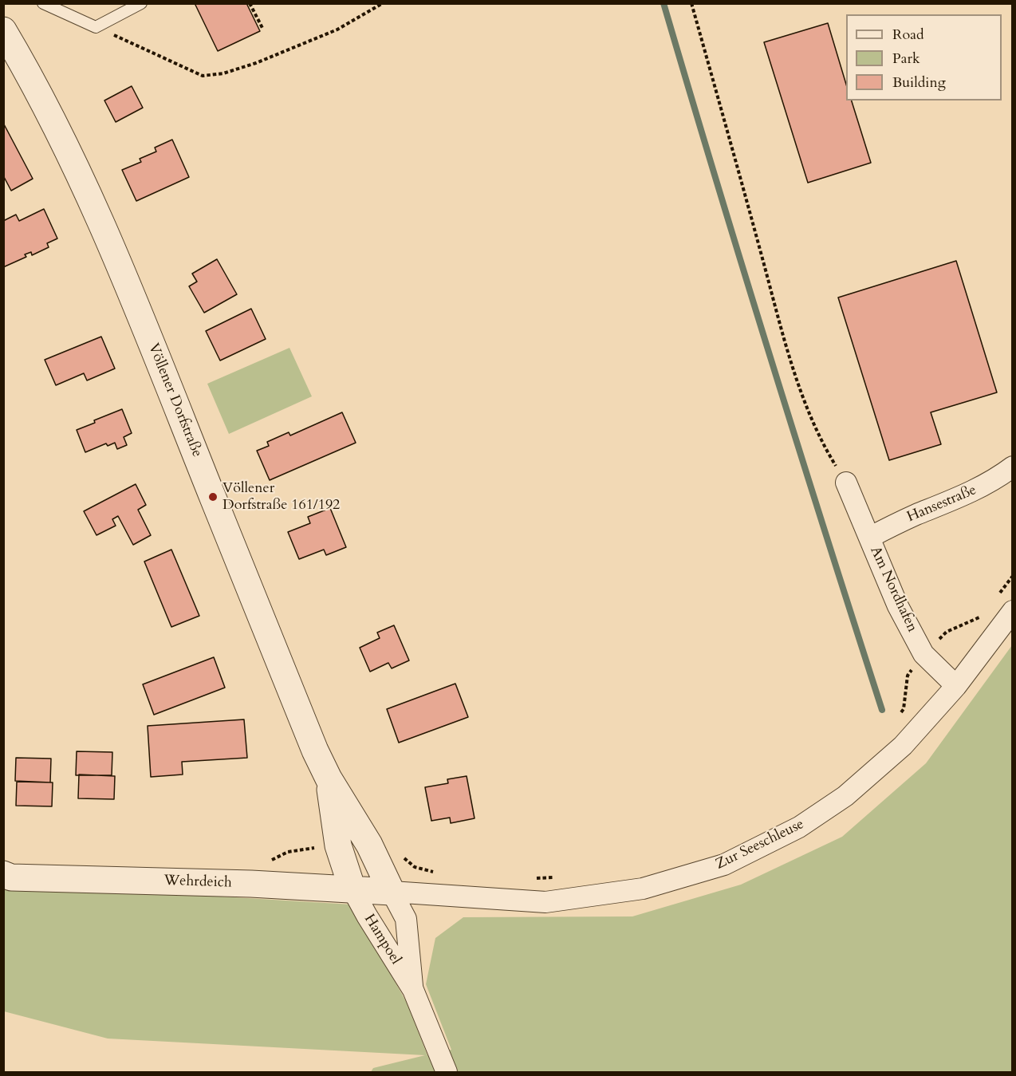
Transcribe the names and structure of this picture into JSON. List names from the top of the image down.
{
  "streets": {
    "street": [
      "Völlener Dorfstraße",
      "Hansestraße",
      "Am Nordhafen",
      "Zur Seeschleuse",
      "Wehrdeich",
      "Hampoel"
    ]
  },
  "crossings": [
    ["Völlener Dorfstraße", "Zur Seeschleuse"],
    ["Völlener Dorfstraße", "Wehrdeich"],
    ["Völlener Dorfstraße", "Hampoel"],
    ["Hansestraße", "Am Nordhafen"],
    ["Am Nordhafen", "Zur Seeschleuse"],
    ["Zur Seeschleuse", "Wehrdeich"],
    ["Zur Seeschleuse", "Hampoel"],
    ["Wehrdeich", "Hampoel"]
  ],
  "places": ["Völlener Dorfstraße 161/192"],
  "legend": ["Road", "Park", "Building"]
}
